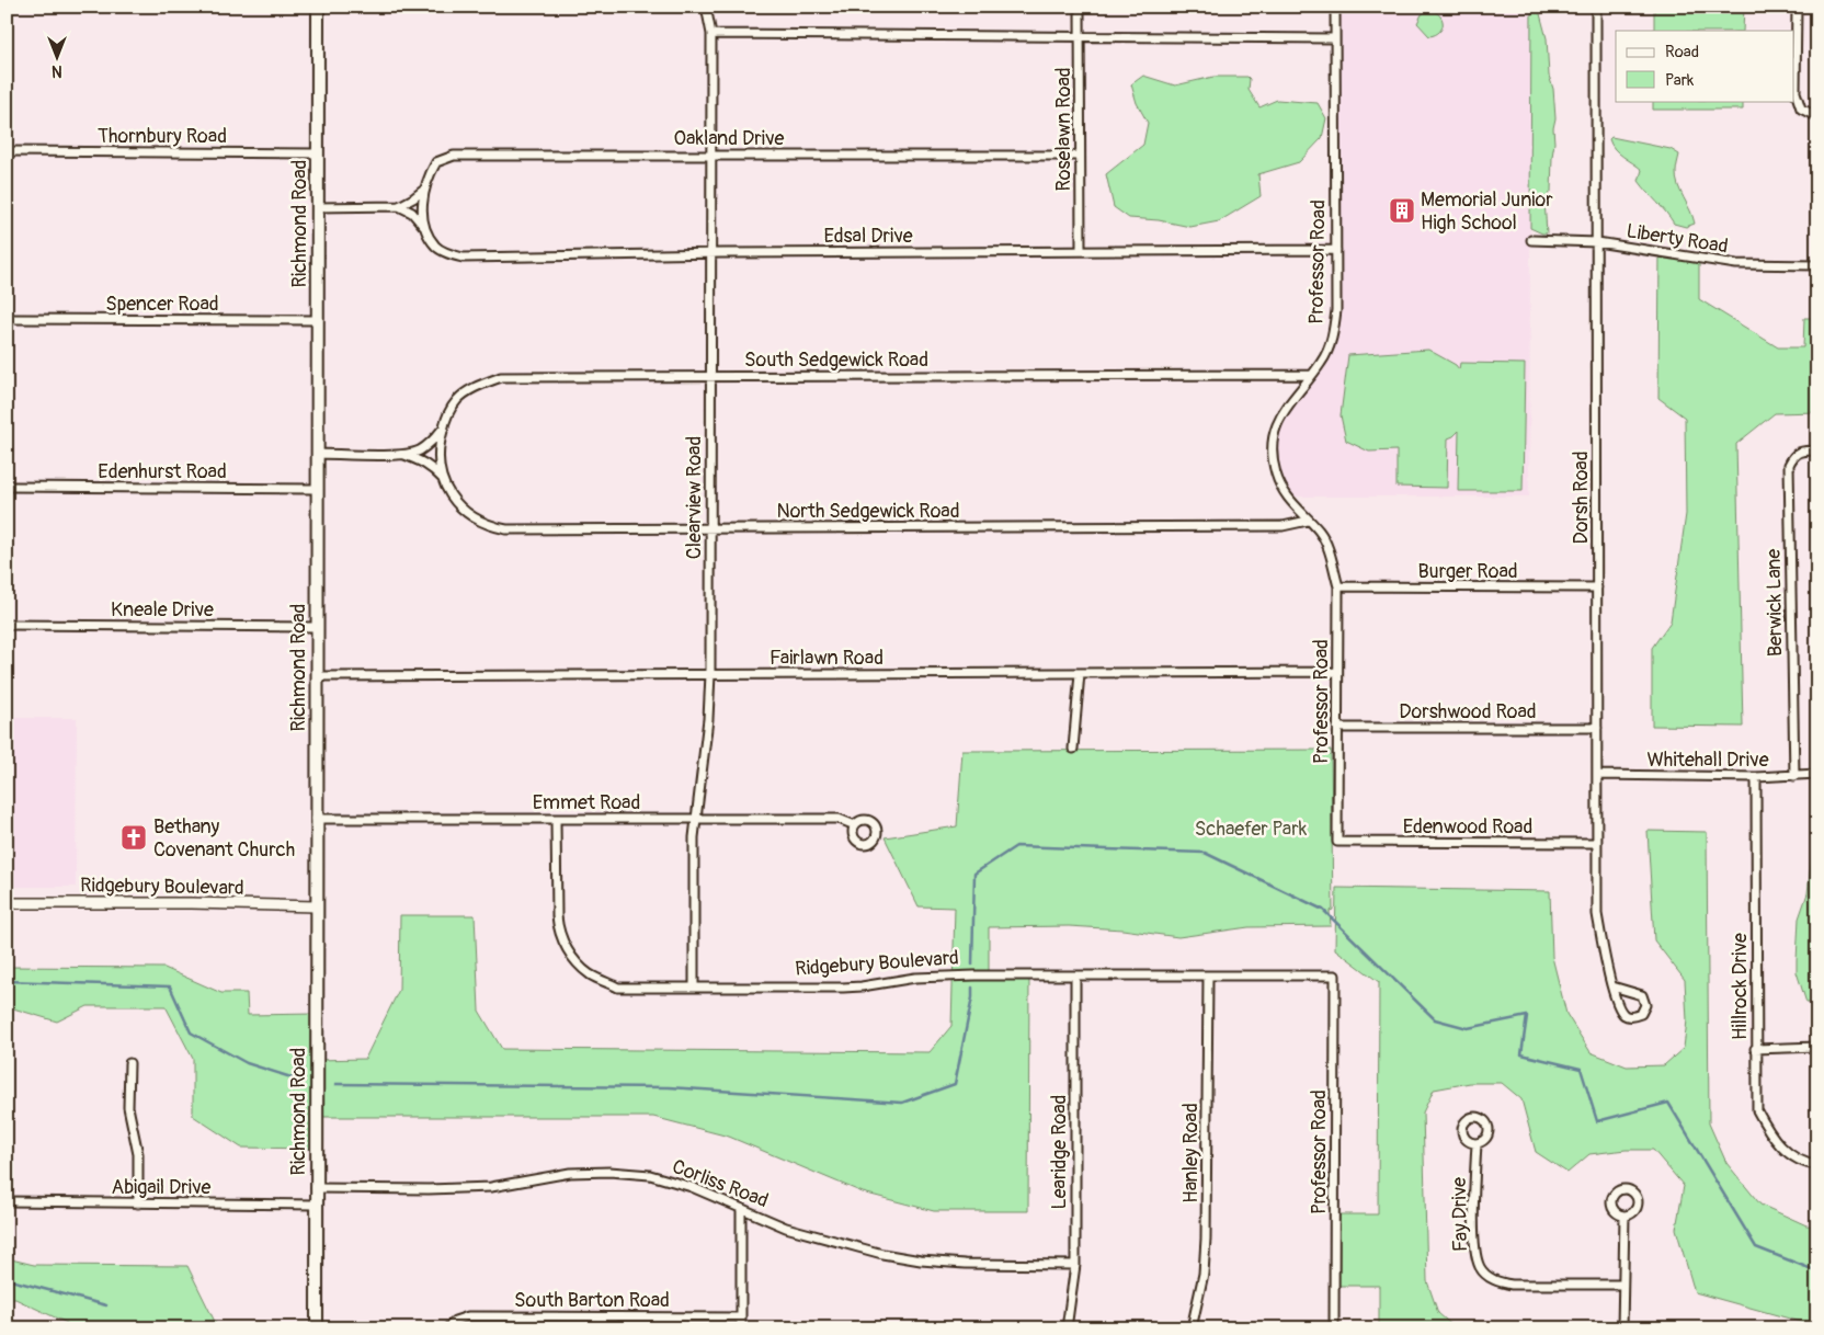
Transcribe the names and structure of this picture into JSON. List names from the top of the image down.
{
  "streets": {
    "main road": ["Richmond Road"],
    "street": [
      "Roselawn Road",
      "Thornbury Road",
      "Oakland Drive",
      "Edsal Drive",
      "Liberty Road",
      "Professor Road",
      "Spencer Road",
      "South Sedgewick Road",
      "Edenhurst Road",
      "Clearview Road",
      "Dorsh Road",
      "North Sedgewick Road",
      "Burger Road",
      "Berwick Lane",
      "Kneale Drive",
      "Fairlawn Road",
      "Dorshwood Road",
      "Whitehall Drive",
      "Emmet Road",
      "Edenwood Road",
      "Ridgebury Boulevard",
      "Hillrock Drive",
      "Learidge Road",
      "Hanley Road",
      "Corliss Road",
      "Abigail Drive",
      "Fay Drive",
      "South Barton Road"
    ]
  },
  "crossings": [
    ["Roselawn Road", "Oakland Drive"],
    ["Roselawn Road", "Edsal Drive"],
    ["Thornbury Road", "Richmond Road"],
    ["Oakland Drive", "Edsal Drive"],
    ["Oakland Drive", "Clearview Road"],
    ["Richmond Road", "Spencer Road"],
    ["Richmond Road", "Edenhurst Road"],
    ["Richmond Road", "Kneale Drive"],
    ["Richmond Road", "Fairlawn Road"],
    ["Richmond Road", "Emmet Road"],
    ["Richmond Road", "Ridgebury Boulevard"],
    ["Richmond Road", "Corliss Road"],
    ["Richmond Road", "Abigail Drive"],
    ["Edsal Drive", "Professor Road"],
    ["Edsal Drive", "Clearview Road"],
    ["Liberty Road", "Dorsh Road"],
    ["Professor Road", "South Sedgewick Road"],
    ["Professor Road", "North Sedgewick Road"],
    ["Professor Road", "Burger Road"],
    ["Professor Road", "Fairlawn Road"],
    ["Professor Road", "Dorshwood Road"],
    ["Professor Road", "Edenwood Road"],
    ["Professor Road", "Ridgebury Boulevard"],
    ["South Sedgewick Road", "Clearview Road"],
    ["South Sedgewick Road", "North Sedgewick Road"],
    ["Clearview Road", "North Sedgewick Road"],
    ["Clearview Road", "Fairlawn Road"],
    ["Clearview Road", "Emmet Road"],
    ["Clearview Road", "Ridgebury Boulevard"],
    ["Dorsh Road", "Burger Road"],
    ["Dorsh Road", "Dorshwood Road"],
    ["Dorsh Road", "Whitehall Drive"],
    ["Dorsh Road", "Edenwood Road"],
    ["Berwick Lane", "Whitehall Drive"],
    ["Whitehall Drive", "Hillrock Drive"],
    ["Emmet Road", "Ridgebury Boulevard"],
    ["Ridgebury Boulevard", "Learidge Road"],
    ["Ridgebury Boulevard", "Hanley Road"],
    ["Learidge Road", "Corliss Road"]
  ],
  "parks": ["Schaefer Park"],
  "places": {
    "building": ["Memorial Junior High School"],
    "church": ["Bethany Covenant Church"]
  },
  "legend": ["Road", "Park"],
  "north": "bottom"
}
